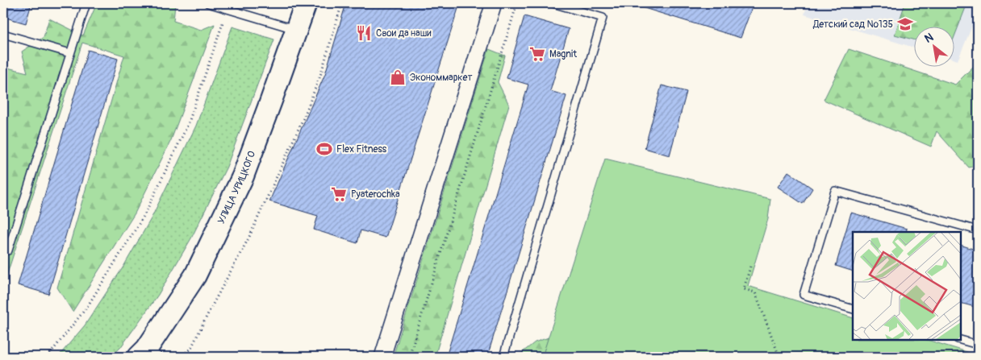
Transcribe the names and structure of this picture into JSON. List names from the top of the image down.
{
  "streets": {
    "street": ["УЛИЦА УРИЦКОГО"]
  },
  "places": {
    "school or university": ["Детский сад №135"],
    "restaurant": ["Свои да наши"],
    "supermarket": ["Magnit", "Pyaterochka"],
    "shop": ["Экономмаркет"],
    "sports": ["Flex Fitness"]
  },
  "north": "top left"
}
